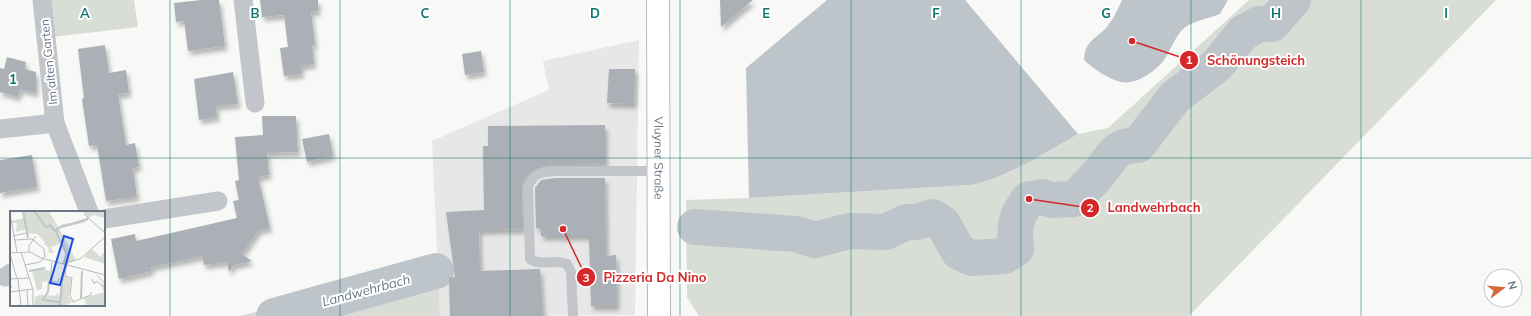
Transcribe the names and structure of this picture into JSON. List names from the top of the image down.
{
  "streets": {
    "main road": ["Vluyner Straße"],
    "street": ["Im alten Garten"]
  },
  "water": ["Landwehrbach"],
  "places": ["Schönungsteich", "Landwehrbach", "Pizzeria Da Nino"],
  "north": "right",
  "grid": {
    "columns": [
      "A",
      "B",
      "C",
      "D",
      "E",
      "F",
      "G",
      "H",
      "I"
    ],
    "rows": ["1"]
  }
}
